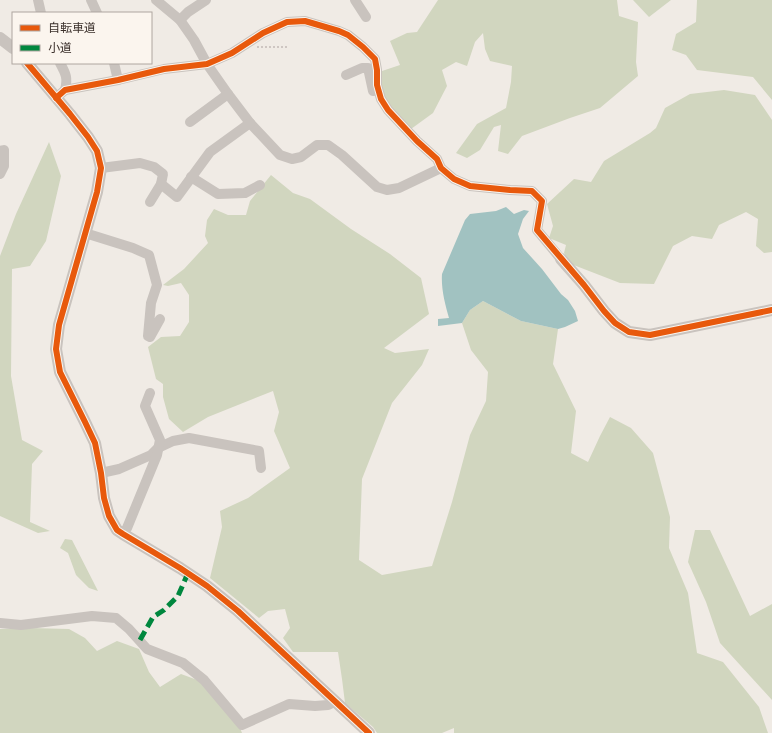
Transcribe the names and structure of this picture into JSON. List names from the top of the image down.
{
  "legend": ["自転車道", "小道"]
}
